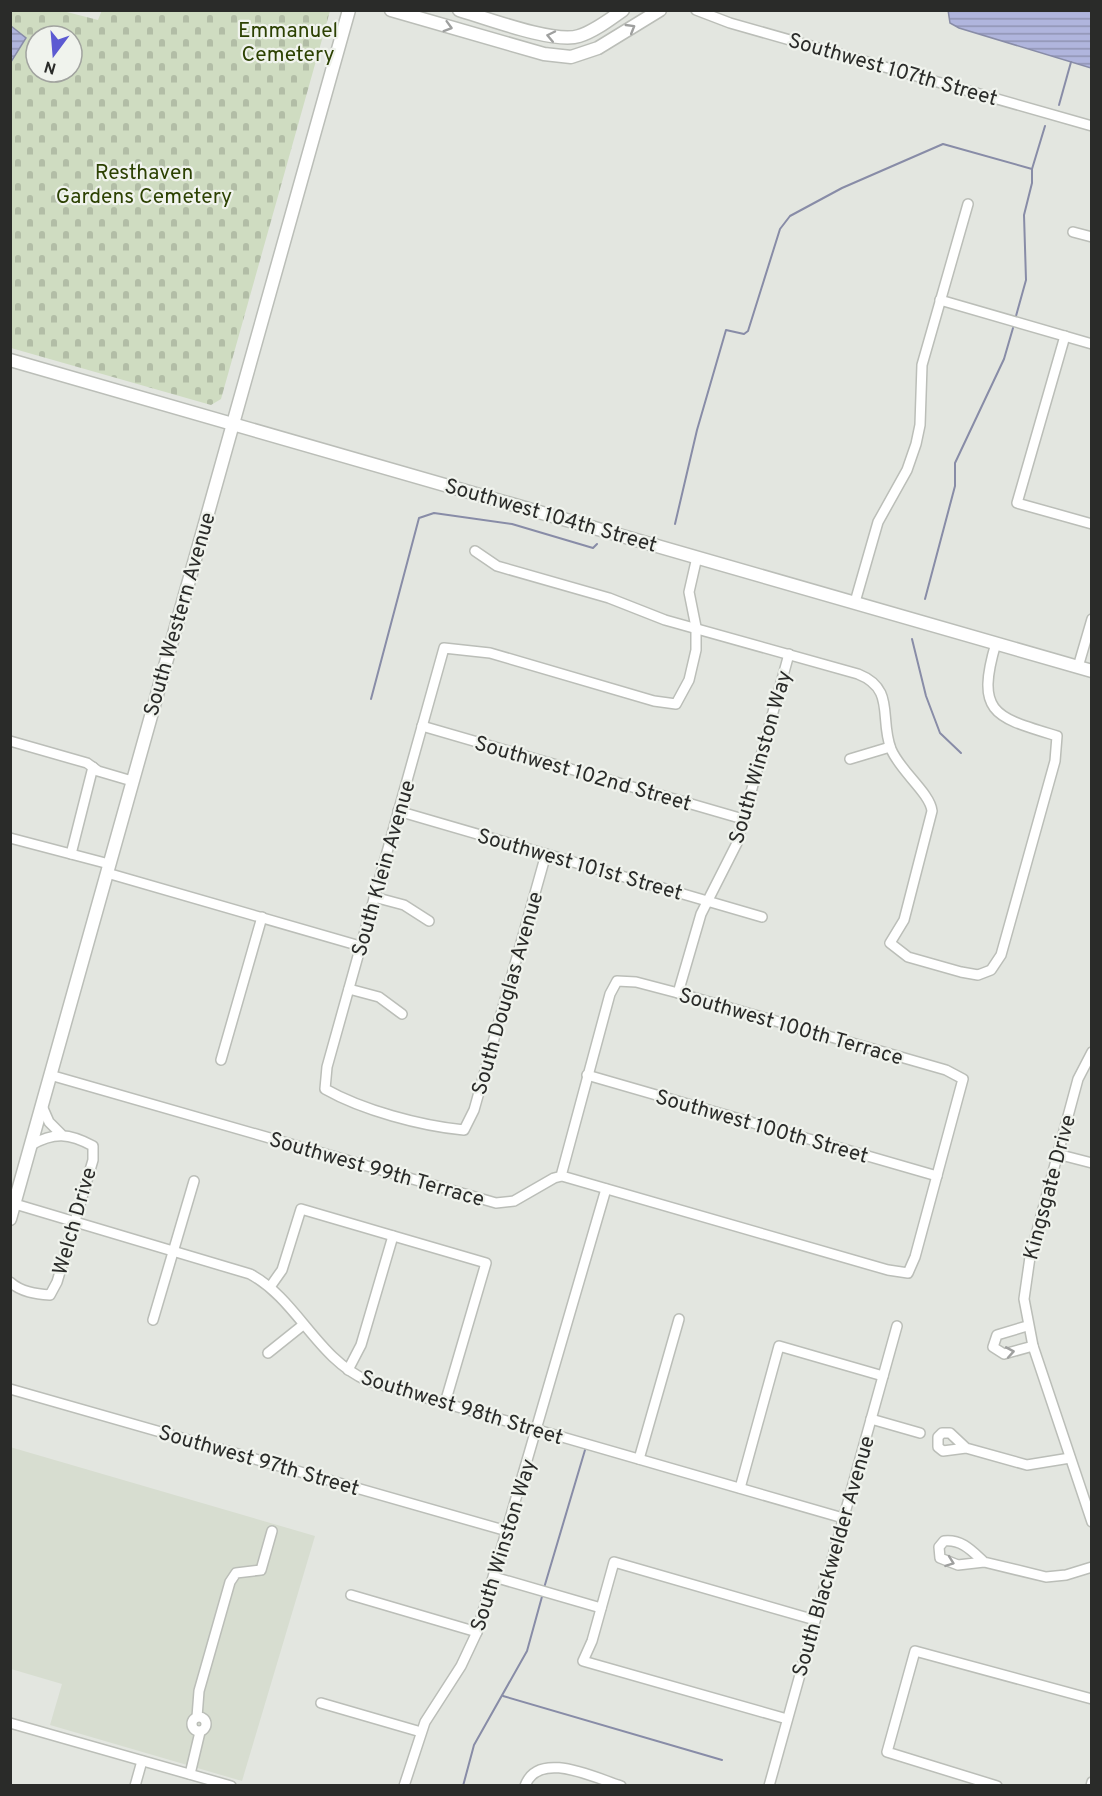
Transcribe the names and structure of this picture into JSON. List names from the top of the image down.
{
  "streets": {
    "main road": ["Southwest 104th Street", "South Western Avenue"],
    "street": [
      "Southwest 107th Street",
      "South Winston Way",
      "Southwest 102nd Street",
      "Southwest 101st Street",
      "South Klein Avenue",
      "South Douglas Avenue",
      "Southwest 100th Terrace",
      "Southwest 100th Street",
      "Southwest 99th Terrace",
      "Kingsgate Drive",
      "Welch Drive",
      "Southwest 98th Street",
      "Southwest 97th Street",
      "South Blackwelder Avenue"
    ]
  },
  "crossings": [
    ["Southwest 104th Street", "South Western Avenue"],
    ["South Western Avenue", "Southwest 99th Terrace"],
    ["South Western Avenue", "Southwest 98th Street"],
    ["South Winston Way", "Southwest 102nd Street"],
    ["South Winston Way", "Southwest 101st Street"],
    ["South Winston Way", "Southwest 100th Terrace"],
    ["South Winston Way", "Southwest 98th Street"],
    ["South Winston Way", "Southwest 97th Street"],
    ["Southwest 102nd Street", "South Klein Avenue"],
    ["Southwest 101st Street", "South Klein Avenue"],
    ["Southwest 101st Street", "South Douglas Avenue"],
    ["South Klein Avenue", "South Douglas Avenue"],
    ["Southwest 100th Terrace", "Southwest 100th Street"],
    ["Welch Drive", "Southwest 98th Street"],
    ["Southwest 98th Street", "South Blackwelder Avenue"]
  ],
  "parks": ["Emmanuel Cemetery", "Resthaven Gardens Cemetery"],
  "north": "bottom"
}
